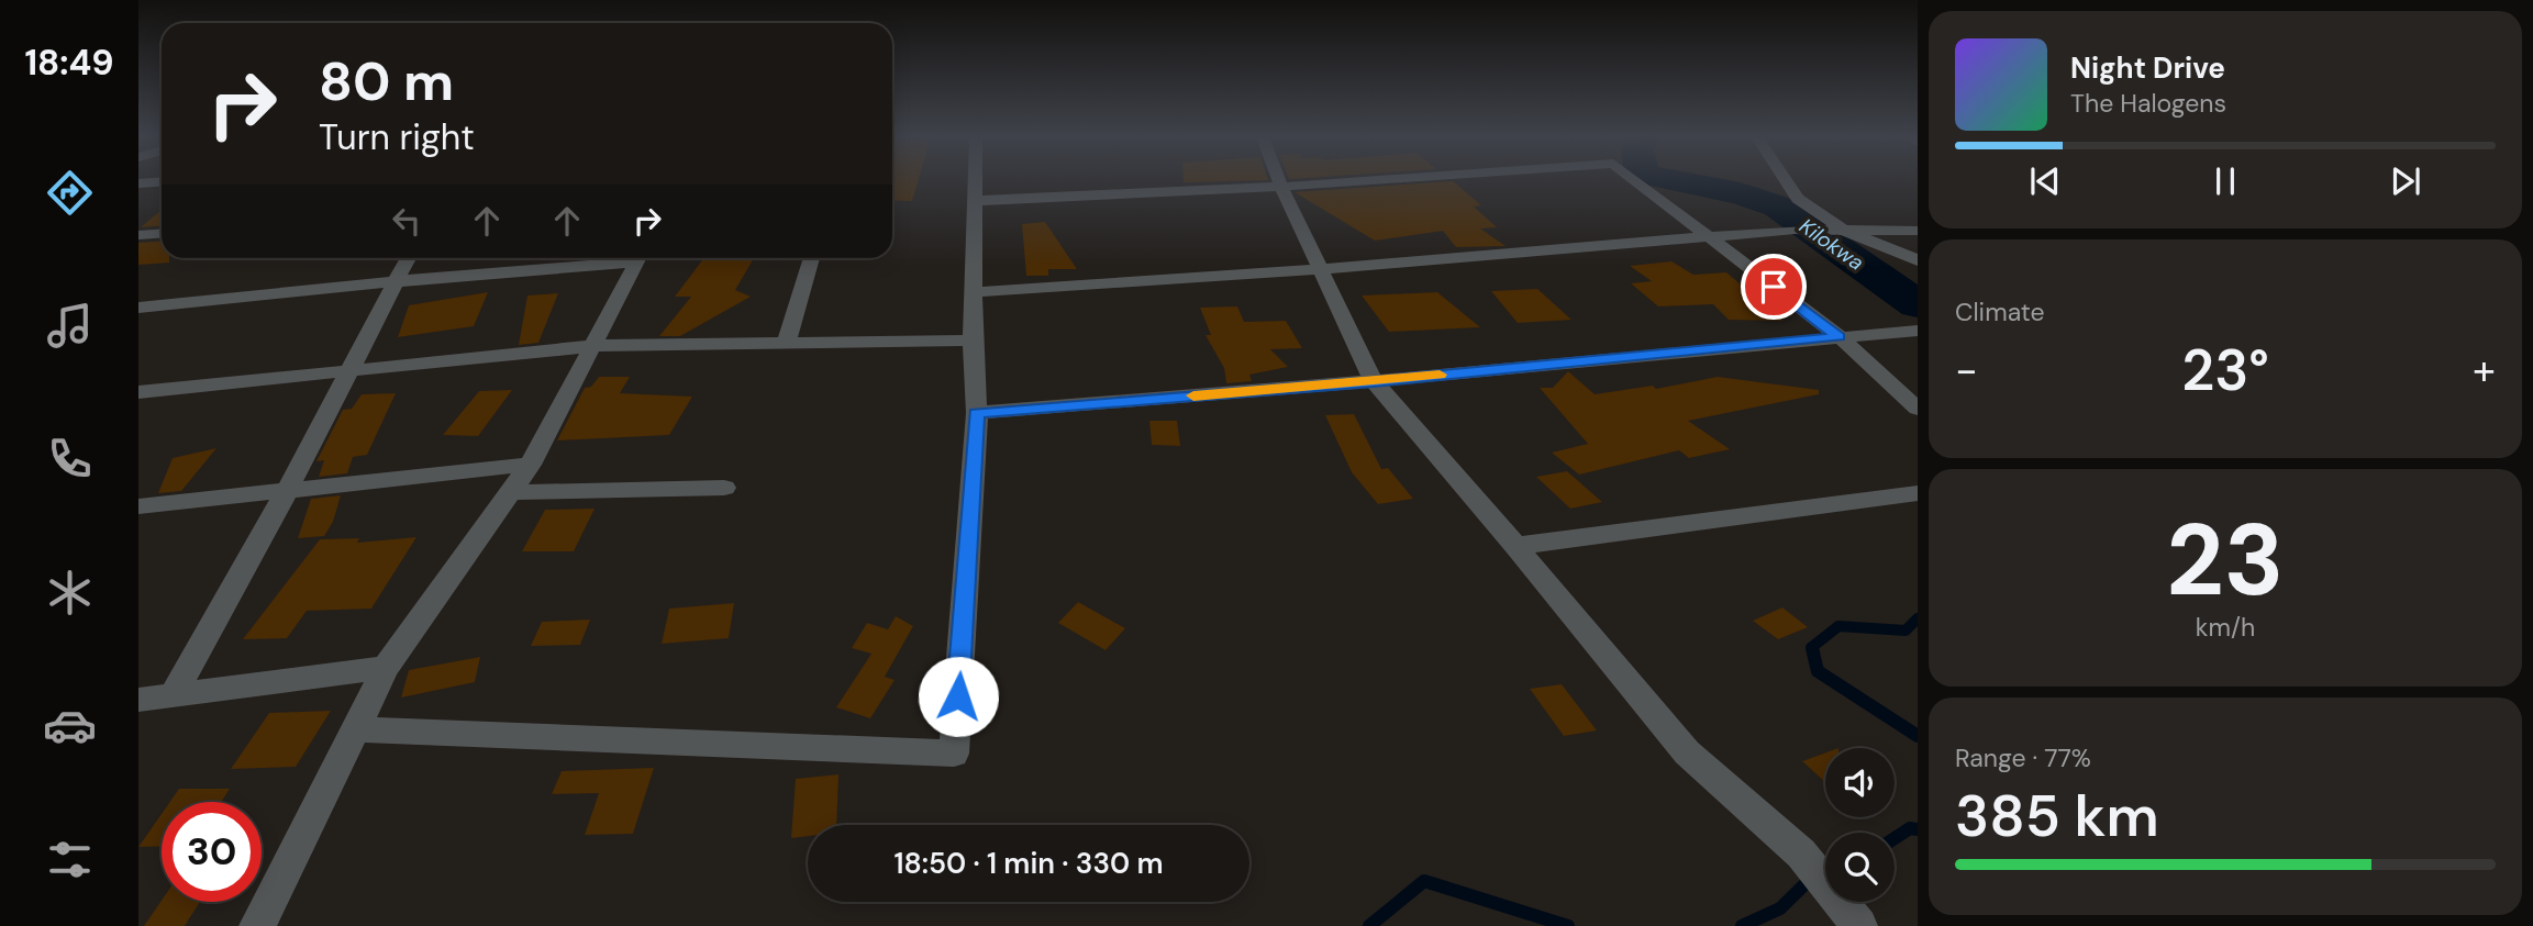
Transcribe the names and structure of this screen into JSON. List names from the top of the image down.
{
  "water": ["Kilokwa"],
  "page": {
    "tabs": "18:49",
    "turn": ["80 m", "Turn right"],
    "song": ["Night Drive", "The Halogens"],
    "tile": [
      "Climate",
      ["23", "km/h"],
      ["Range · 77%", "385 km"]
    ],
    "heat": ["−", "23°", "+"],
    "limit": "30",
    "trip": "18:50 · 1 min · 330 m"
  }
}
